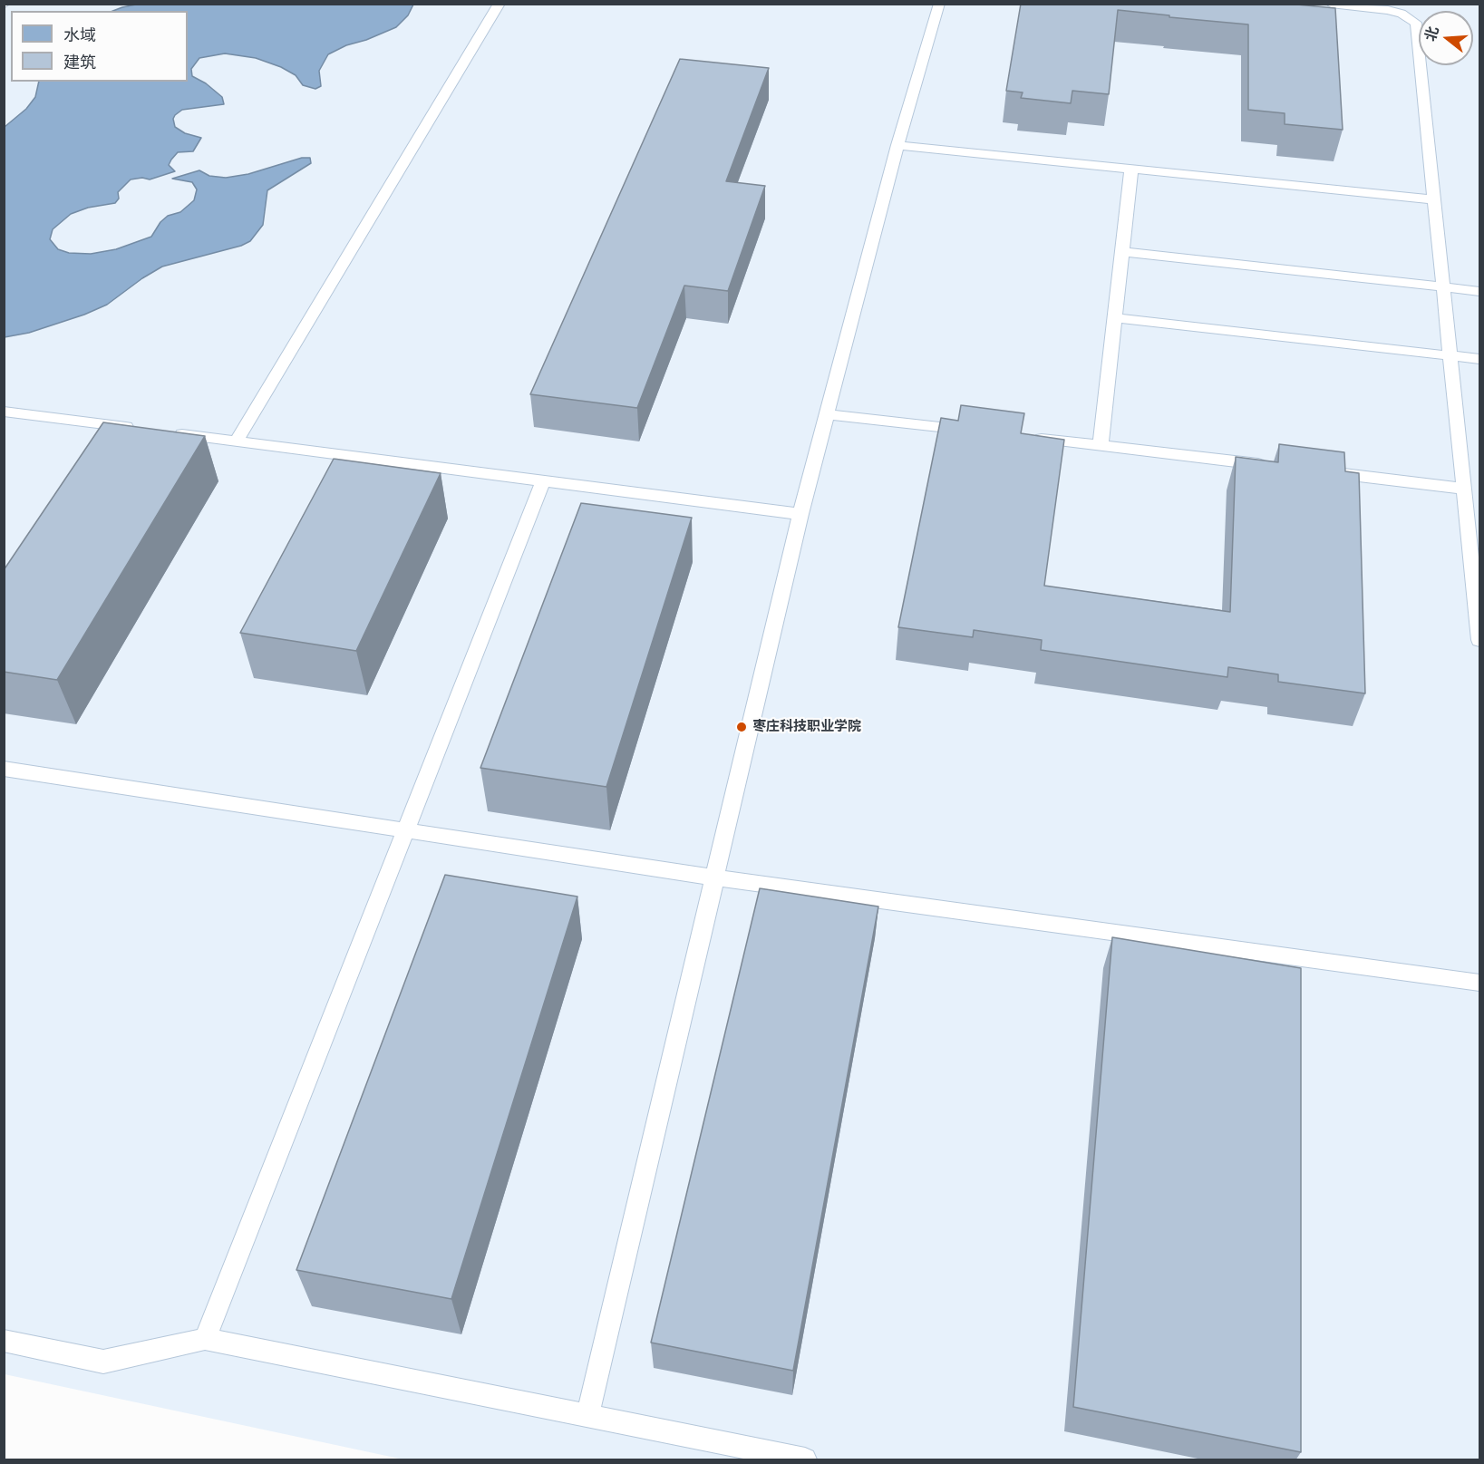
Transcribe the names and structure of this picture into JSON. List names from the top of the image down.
{
  "places": ["枣庄科技职业学院"],
  "legend": ["水域", "建筑"],
  "north": "left"
}
